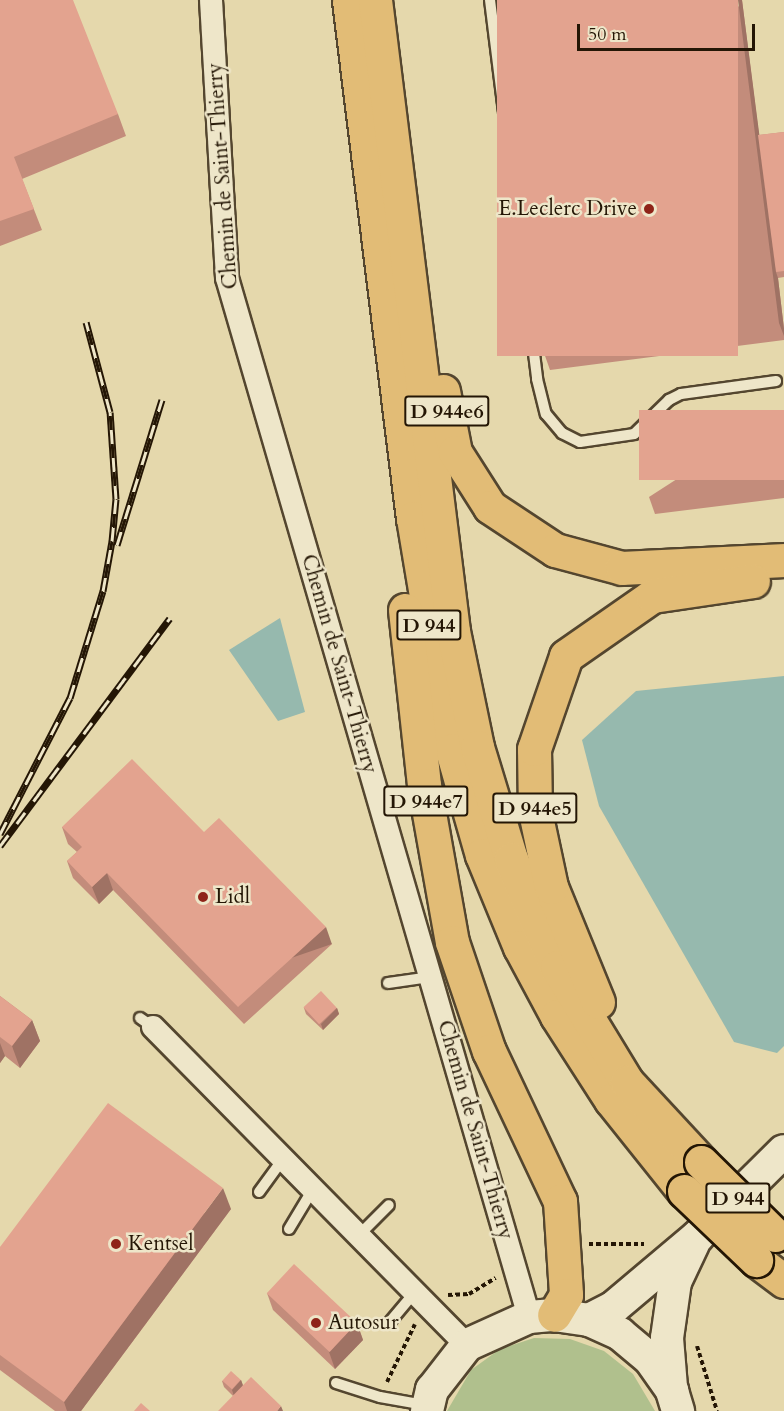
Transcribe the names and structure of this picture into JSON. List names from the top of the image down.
{
  "streets": {
    "highway": [
      "D 944e6",
      "D 944",
      "D 944e7",
      "D 944e5"
    ],
    "street": ["Chemin de Saint-Thierry"]
  },
  "crossings": [
    ["Chemin de Saint-Thierry", "D 944e7"],
    ["D 944", "D 944e7"],
    ["D 944", "D 944e5"]
  ],
  "places": [
    "E.Leclerc Drive",
    "Lidl",
    "Kentsel",
    "Autosur"
  ],
  "scale_bar": "50 m"
}
